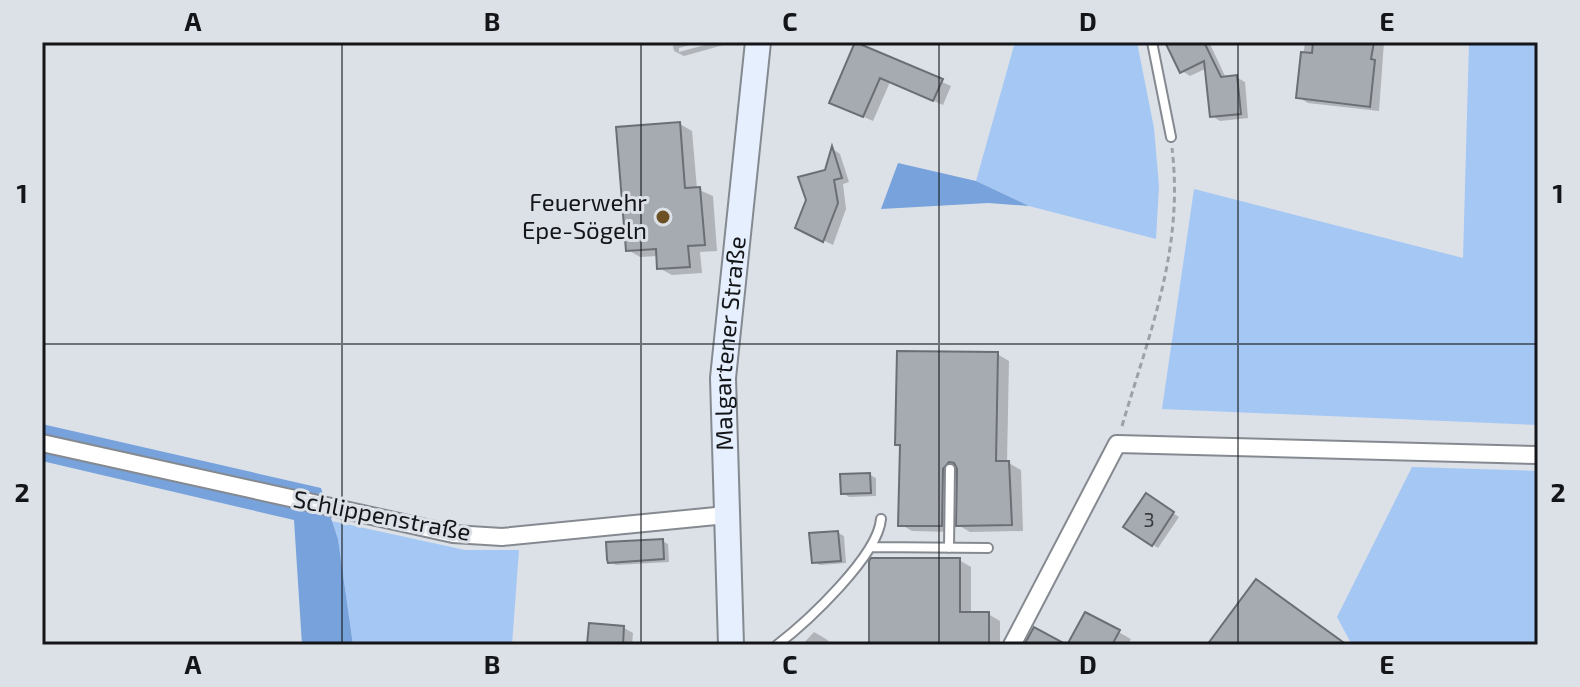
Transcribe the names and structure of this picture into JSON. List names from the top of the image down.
{
  "streets": {
    "street": ["Malgartener Straße", "Schlippenstraße"]
  },
  "crossings": [
    ["Malgartener Straße", "Schlippenstraße"]
  ],
  "places": ["Feuerwehr Epe-Sögeln"],
  "house_numbers": ["3"],
  "grid": {
    "columns": [
      "A",
      "B",
      "C",
      "D",
      "E"
    ],
    "rows": ["1", "2"]
  }
}
